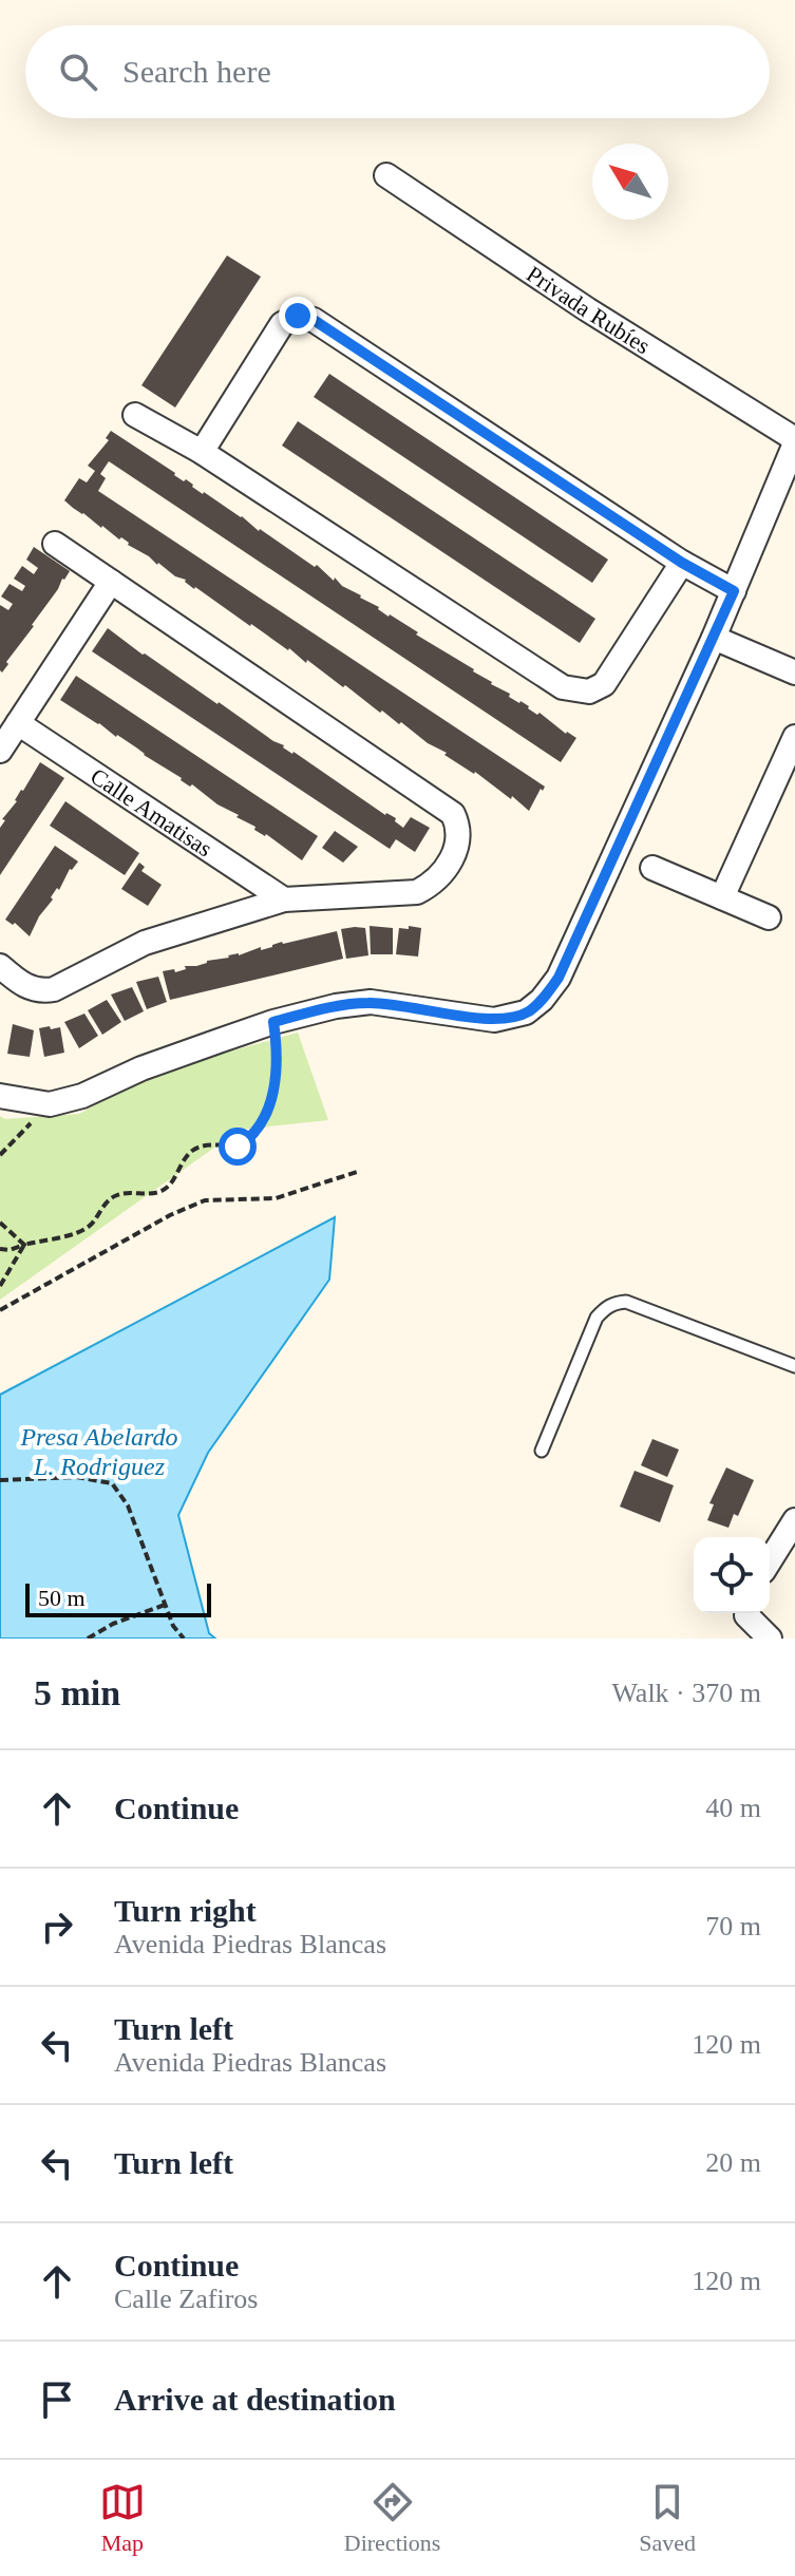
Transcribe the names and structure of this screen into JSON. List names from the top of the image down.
{
  "streets": {
    "street": ["Privada Rubíes", "Calle Amatisas"]
  },
  "water": ["Presa Abelardo L. Rodriguez"],
  "scale_bar": "50 m",
  "north": "top left",
  "page": {
    "search": "Search here",
    "scale": "50 m",
    "heading": ["5 min", "Walk · 370 m"],
    "list": [
      ["Continue", "40 m"],
      ["Turn right", "Avenida Piedras Blancas", "70 m"],
      ["Turn left", "Avenida Piedras Blancas", "120 m"],
      ["Turn left", "20 m"],
      ["Continue", "Calle Zafiros", "120 m"],
      "Arrive at destination"
    ],
    "nav": ["Map", "Directions", "Saved"]
  }
}
